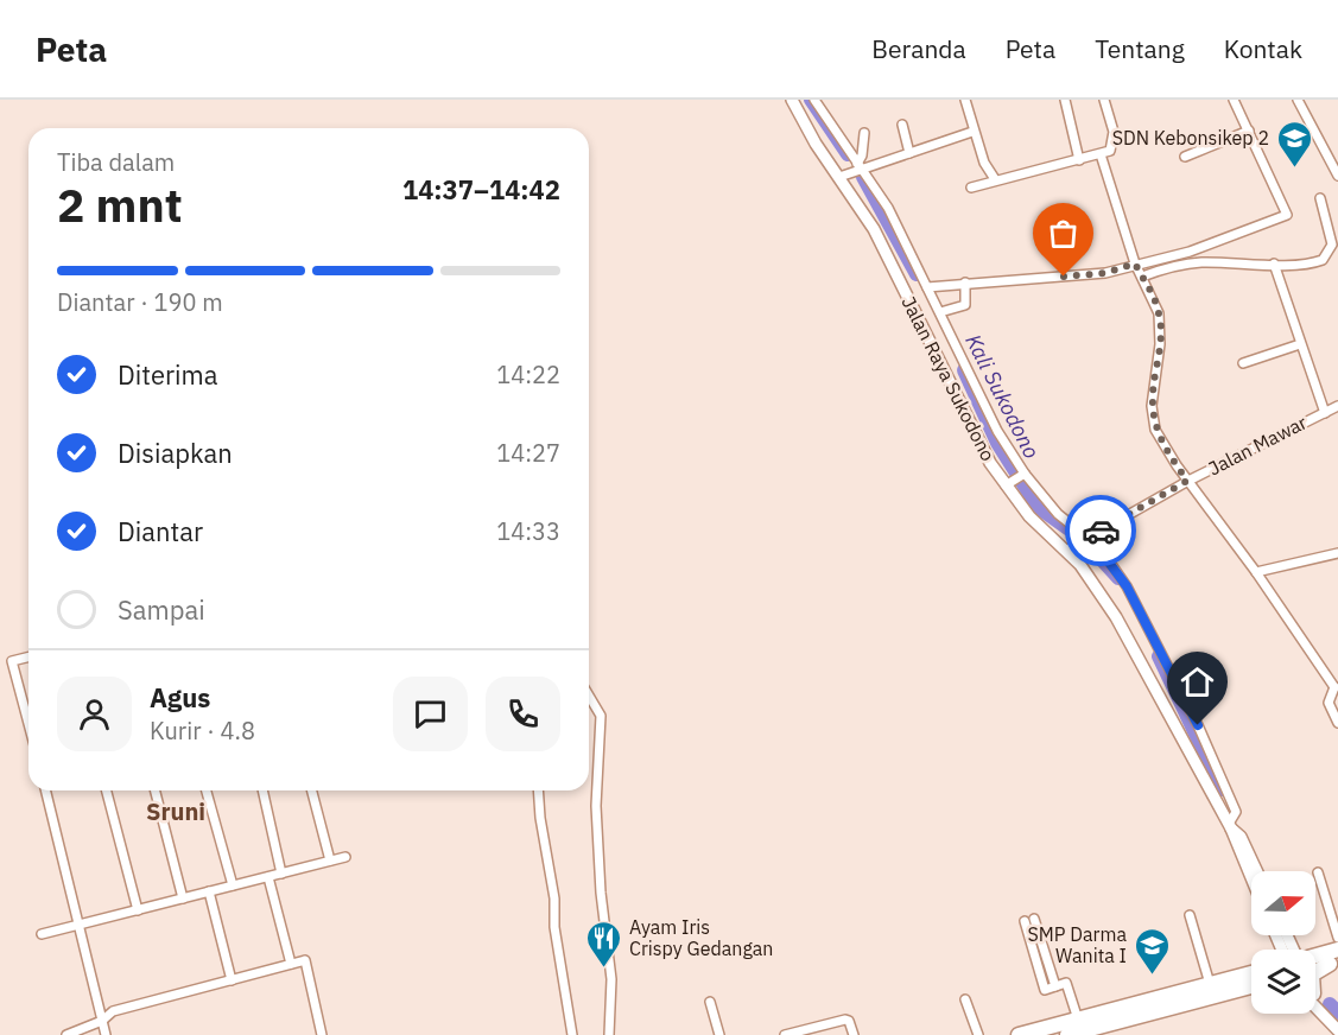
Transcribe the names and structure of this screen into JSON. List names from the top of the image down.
{
  "streets": {
    "main road": ["Jalan Raya Sukodono"],
    "street": ["Jalan Mawar"]
  },
  "crossings": [
    ["Jalan Raya Sukodono", "Jalan Mawar"]
  ],
  "districts": ["Sruni"],
  "water": ["Kali Sukodono"],
  "places": {
    "school or university": ["SDN Kebonsikep 2", "SMP Darma Wanita I"],
    "restaurant": ["Ayam Iris Crispy Gedangan"]
  },
  "north": "right",
  "page": {
    "header": "Peta",
    "nav": [
      "Beranda",
      "Peta",
      "Tentang",
      "Kontak"
    ],
    "heading": ["2 mnt", "Tiba dalam", "14:37–14:42"],
    "panel": ["Agus", "Kurir · 4.8"],
    "bar": "Diantar · 190 m",
    "list": [
      ["Diterima", "14:22"],
      ["Disiapkan", "14:27"],
      ["Diantar", "14:33"],
      "Sampai"
    ]
  }
}
